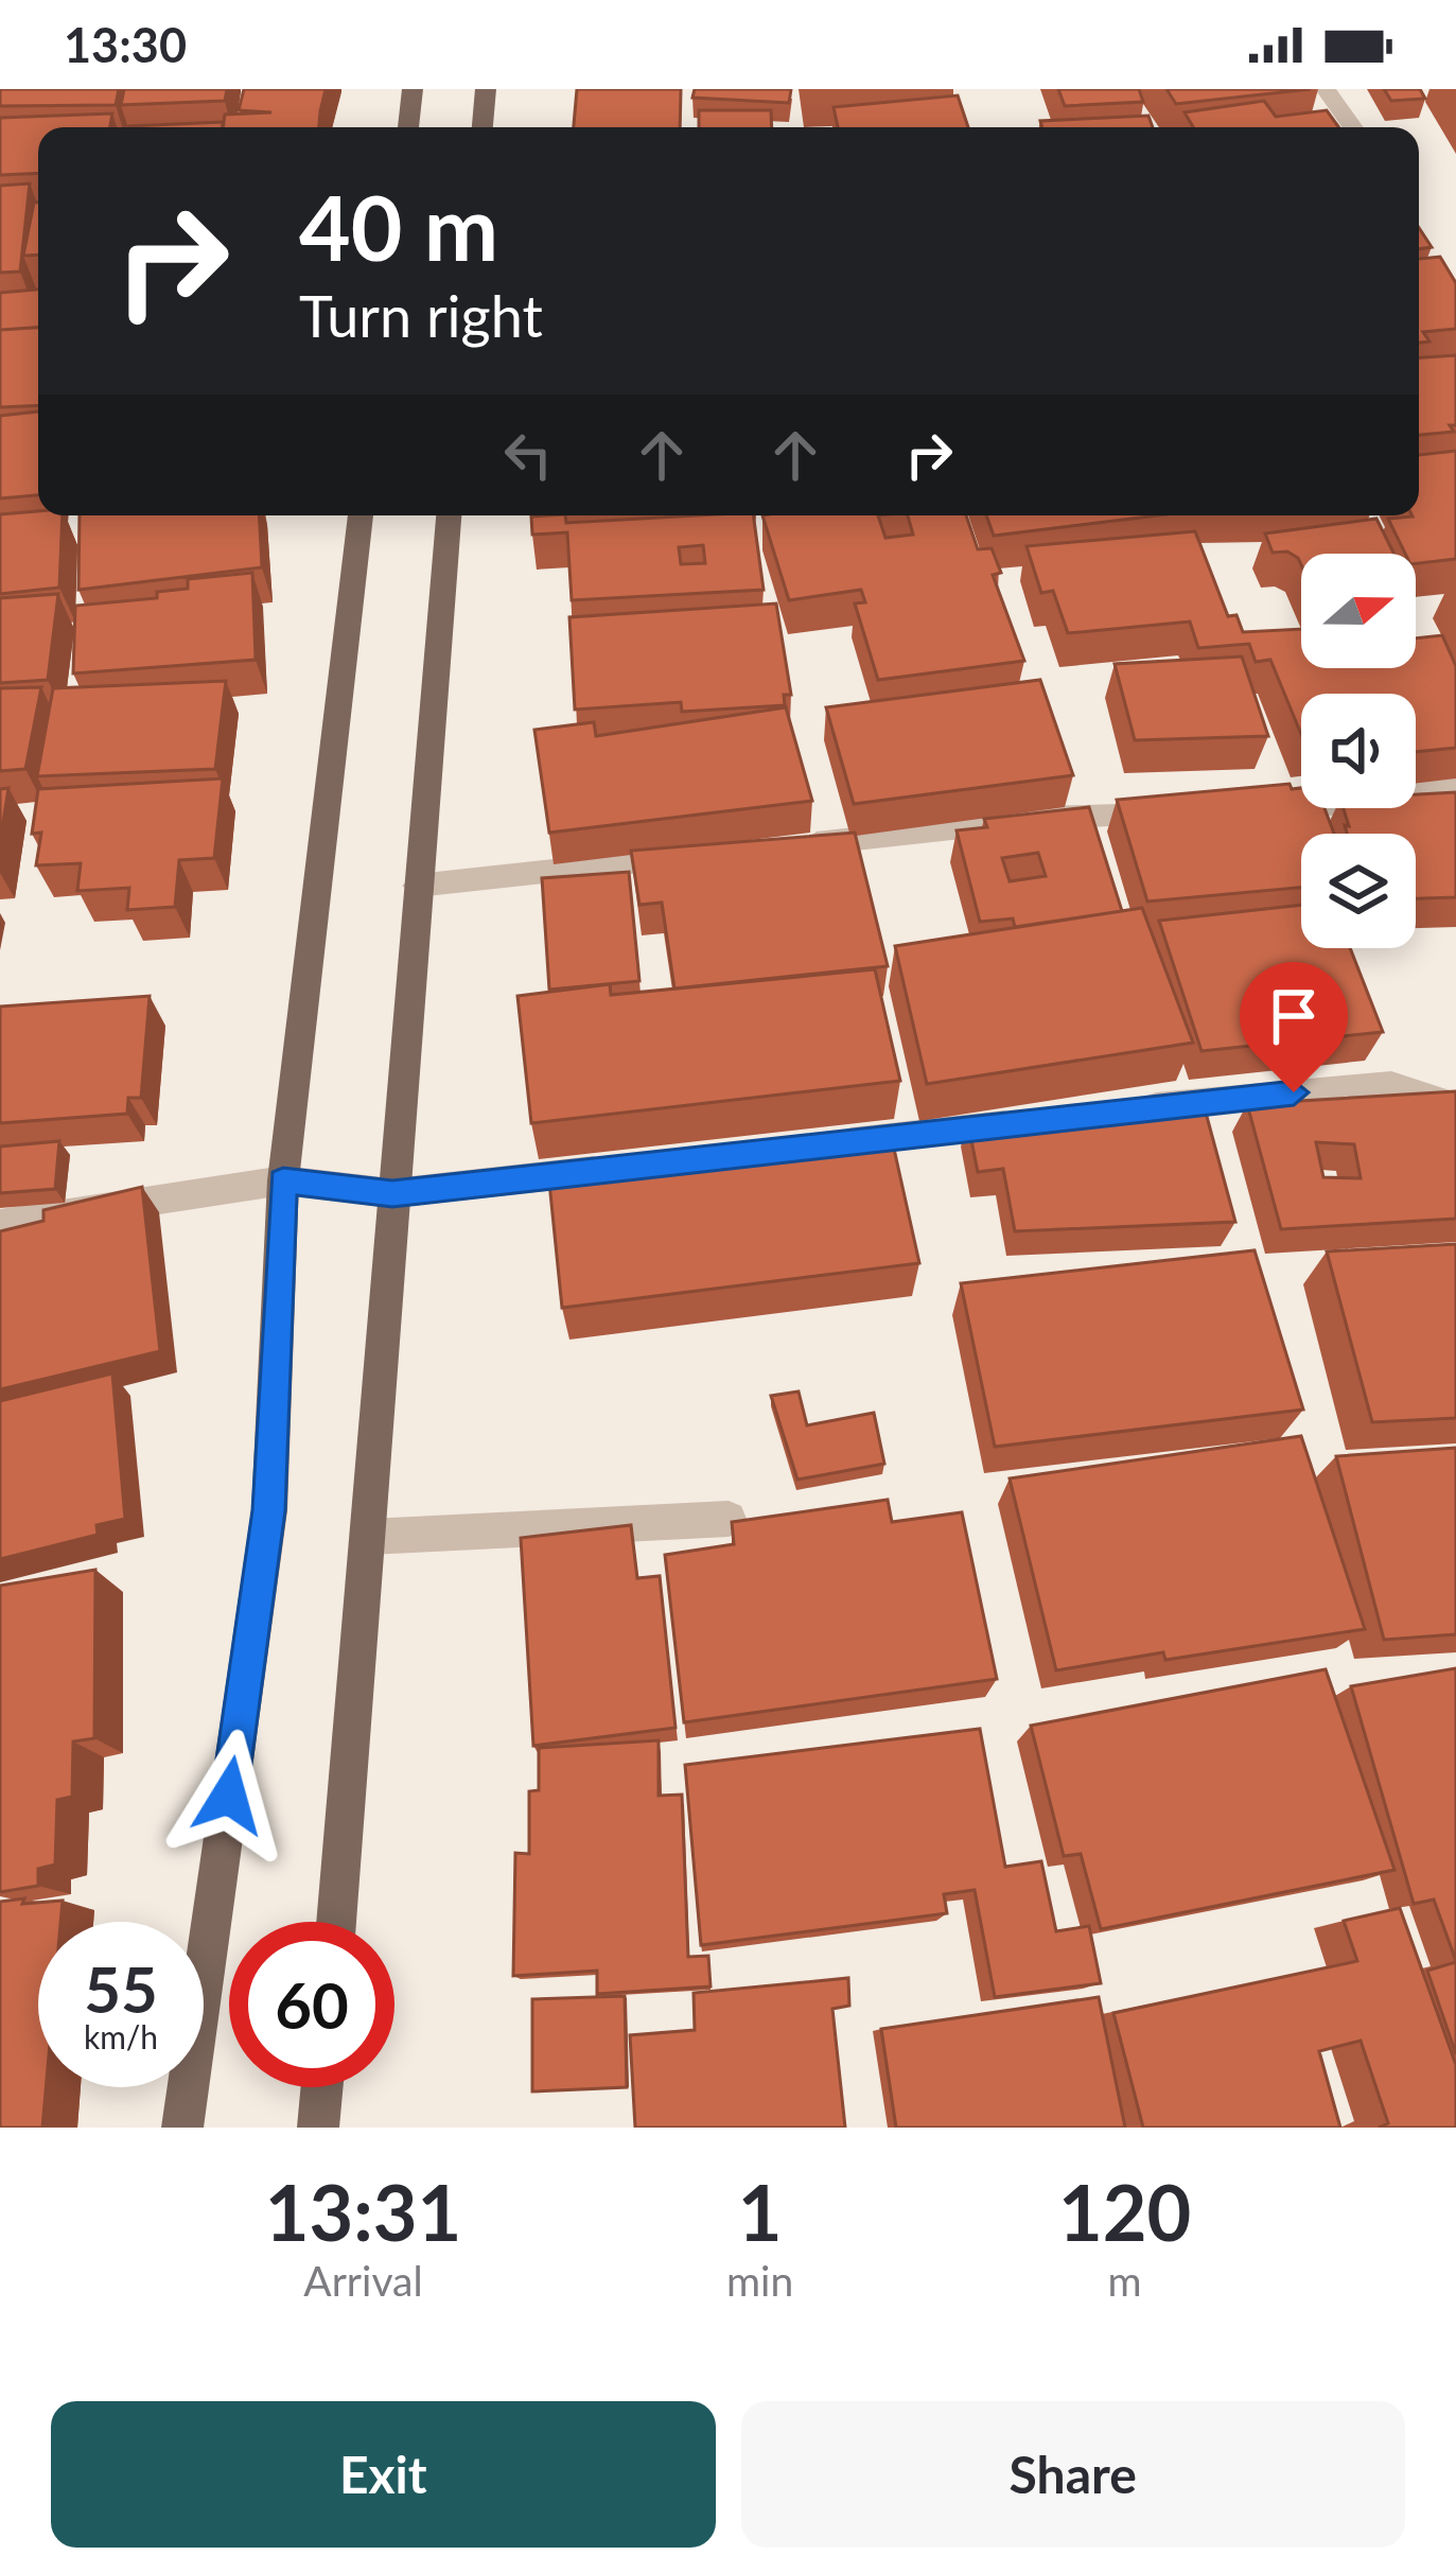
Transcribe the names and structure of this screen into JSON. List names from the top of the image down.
{
  "north": "right",
  "page": {
    "status": "13:30",
    "turn": ["40 m", "Turn right"],
    "speed": "55 km/h",
    "limit": "60",
    "eta": [
      "13:31",
      "Arrival",
      "1",
      "min",
      "120",
      "m"
    ],
    "buttons": ["Exit", "Share"]
  }
}
